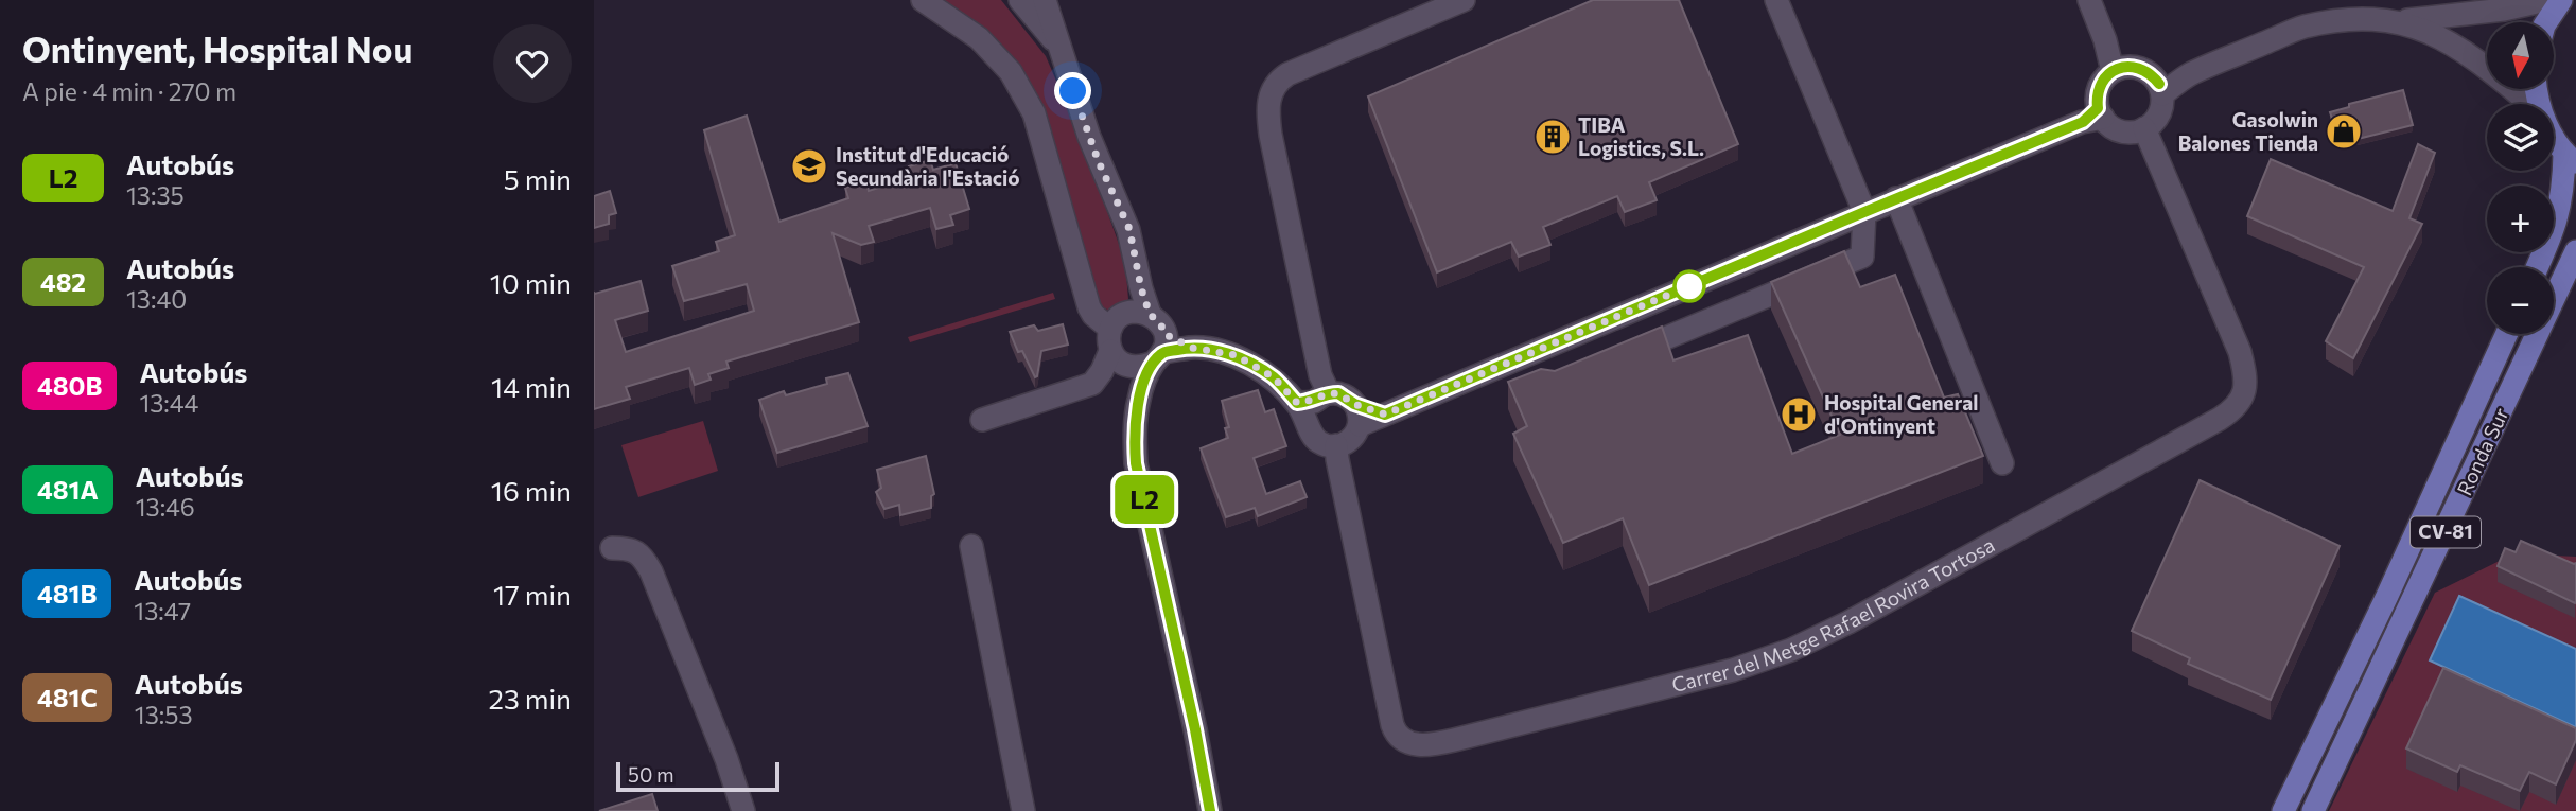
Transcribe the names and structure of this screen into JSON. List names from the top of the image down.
{
  "streets": {
    "main road": ["Ronda Sur", "CV-81"],
    "street": ["Carrer del Metge Rafael Rovira Tortosa"]
  },
  "places": {
    "shop": ["Gasolwin Balones Tienda"],
    "building": ["TIBA Logistics, S.L."],
    "school or university": ["Institut d'Educació Secundària l'Estació"],
    "hospital": ["Hospital General d'Ontinyent"]
  },
  "lines": ["bus line L2"],
  "scale_bar": "50 m",
  "north": "bottom",
  "page": {
    "heading": ["Ontinyent, Hospital Nou", "A pie · 4 min · 270 m"],
    "on_map": "L2",
    "map_buttons": ["+", "−"],
    "list": [
      {
        "mark": "L2",
        "name": "Autobús",
        "note": "13:35",
        "value": "5 min"
      },
      {
        "mark": "482",
        "name": "Autobús",
        "note": "13:40",
        "value": "10 min"
      },
      {
        "mark": "480B",
        "name": "Autobús",
        "note": "13:44",
        "value": "14 min"
      },
      {
        "mark": "481A",
        "name": "Autobús",
        "note": "13:46",
        "value": "16 min"
      },
      {
        "mark": "481B",
        "name": "Autobús",
        "note": "13:47",
        "value": "17 min"
      },
      {
        "mark": "481C",
        "name": "Autobús",
        "note": "13:53",
        "value": "23 min"
      }
    ],
    "scale": "50 m"
  }
}
